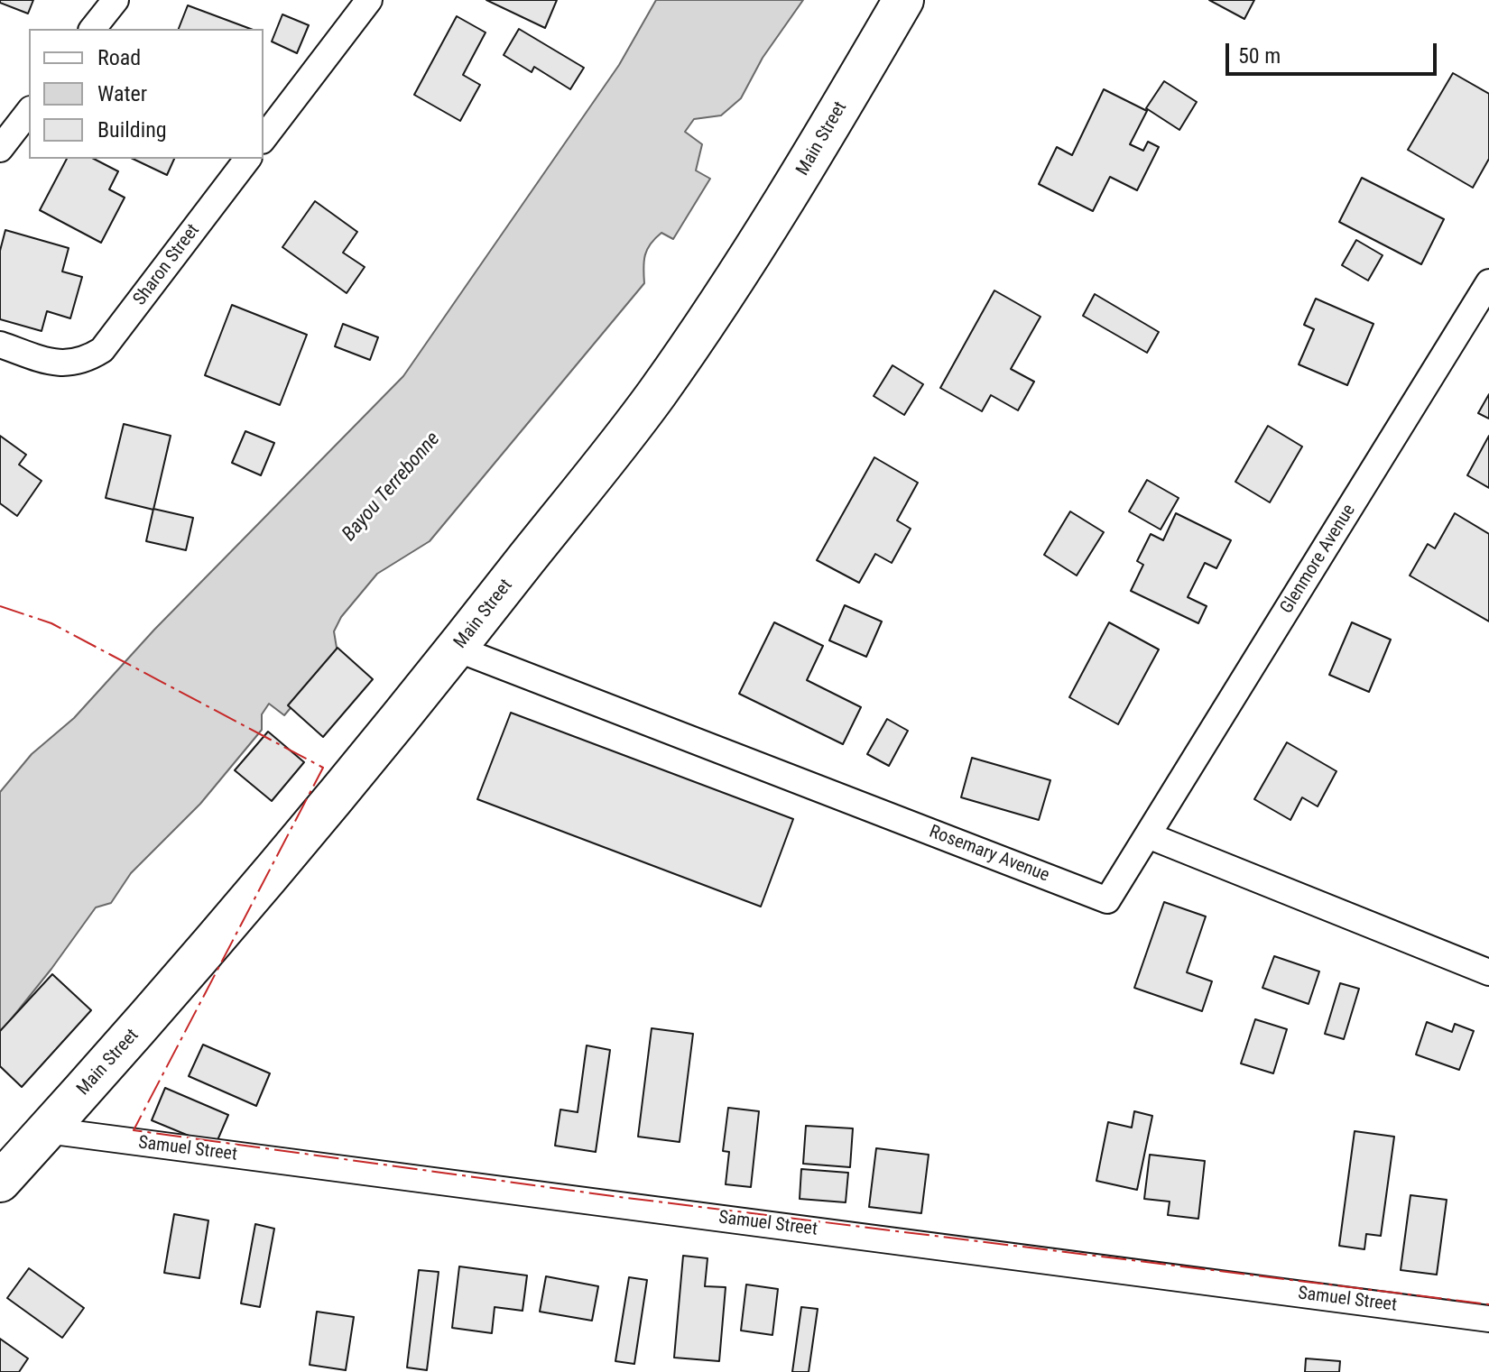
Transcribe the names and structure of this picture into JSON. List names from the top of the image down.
{
  "streets": {
    "main road": ["Main Street"],
    "street": [
      "Sharon Street",
      "Glenmore Avenue",
      "Rosemary Avenue",
      "Samuel Street"
    ]
  },
  "crossings": [
    ["Main Street", "Rosemary Avenue"],
    ["Main Street", "Samuel Street"],
    ["Glenmore Avenue", "Rosemary Avenue"]
  ],
  "water": ["Bayou Terrebonne"],
  "legend": ["Road", "Water", "Building"],
  "scale_bar": "50 m"
}
